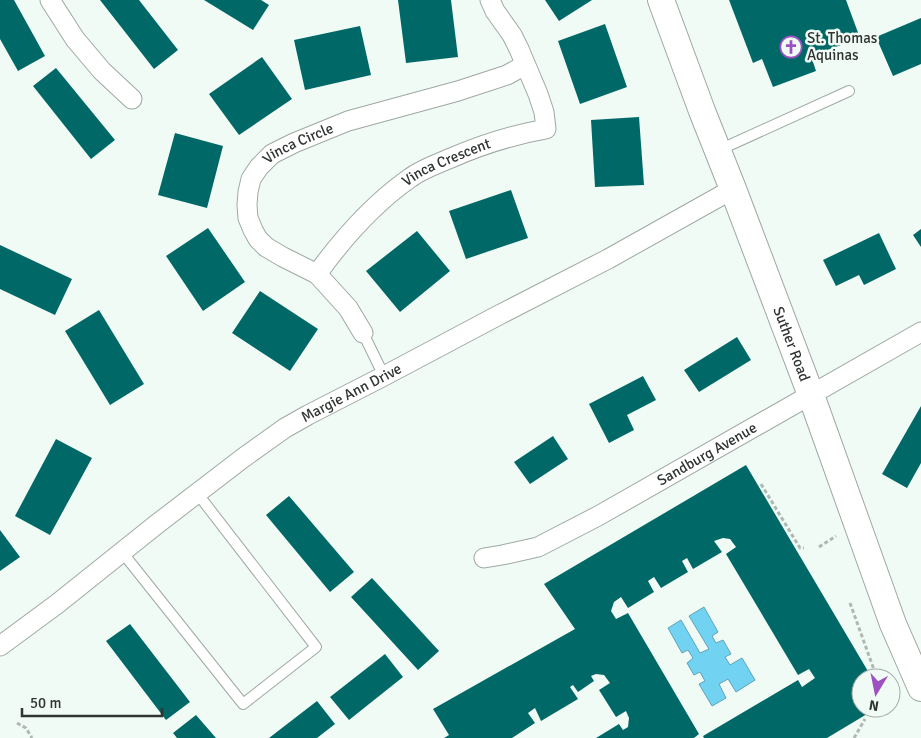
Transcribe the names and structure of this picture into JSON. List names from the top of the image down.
{
  "streets": {
    "street": [
      "Vinca Circle",
      "Vinca Crescent",
      "Suther Road",
      "Margie Ann Drive",
      "Sandburg Avenue"
    ]
  },
  "crossings": [
    ["Vinca Circle", "Vinca Crescent"],
    ["Vinca Circle", "Margie Ann Drive"],
    ["Suther Road", "Margie Ann Drive"],
    ["Suther Road", "Sandburg Avenue"]
  ],
  "places": {
    "church": ["St. Thomas Aquinas"]
  },
  "scale_bar": "50 m",
  "north": "bottom"
}
